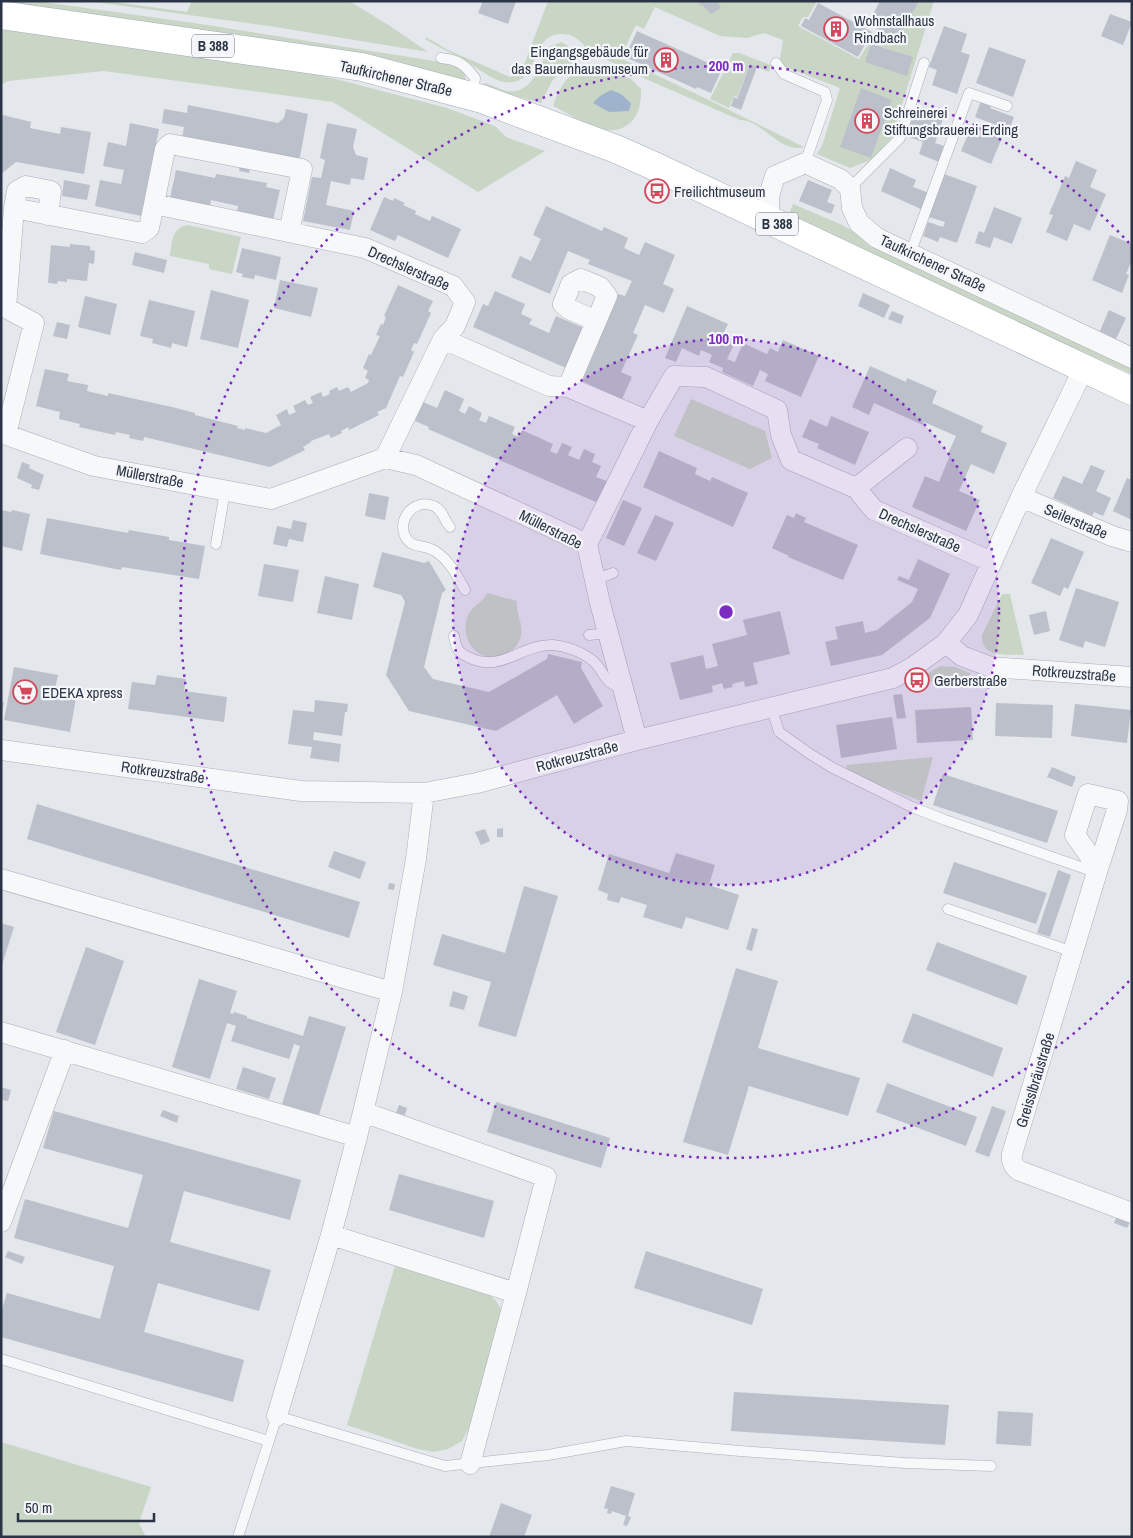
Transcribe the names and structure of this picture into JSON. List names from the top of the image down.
{
  "streets": {
    "main road": ["B 388", "Taufkirchener Straße"],
    "street": [
      "Drechslerstraße",
      "Müllerstraße",
      "Seilerstraße",
      "Rotkreuzstraße",
      "Greisslbräustraße"
    ]
  },
  "crossings": [
    ["Drechslerstraße", "Müllerstraße"],
    ["Müllerstraße", "Rotkreuzstraße"]
  ],
  "places": {
    "building": ["Wohnstallhaus Rindbach", "Eingangsgebäude für das Bauernhausmuseum", "Schreinerei Stiftungsbrauerei Erding"],
    "bus stop": ["Freilichtmuseum", "Gerberstraße"],
    "supermarket": ["EDEKA xpress"]
  },
  "scale_bar": "50 m",
  "rings": ["200 m", "100 m"]
}
